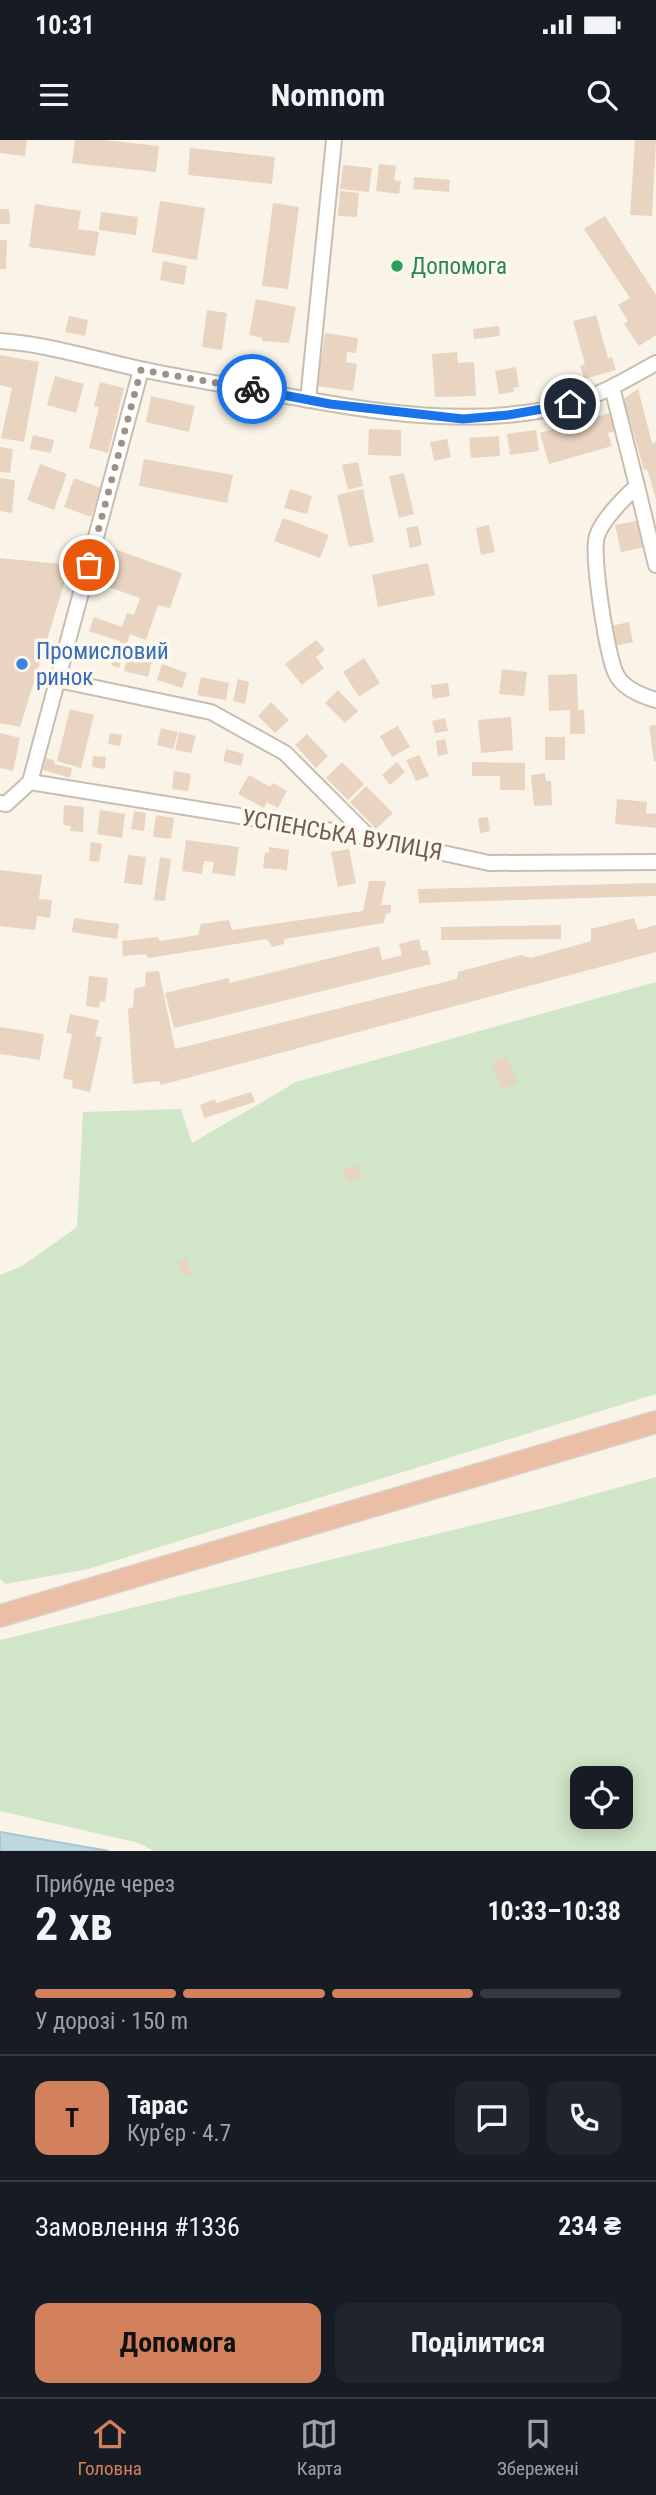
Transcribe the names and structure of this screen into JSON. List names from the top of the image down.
{
  "streets": {
    "street": ["УСПЕНСЬКА ВУЛИЦЯ"]
  },
  "places": ["Допомога", "Промисловий ринок"],
  "page": {
    "status": "10:31",
    "header": "Nomnom",
    "heading": ["2 хв", "Прибуде через", "10:33–10:38"],
    "panel": [
      "Тарас",
      "Кур’єр · 4.7",
      "Замовлення #1336",
      "234 ₴"
    ],
    "bar": "У дорозі · 150 m",
    "round": "Т",
    "buttons": ["Допомога", "Поділитися"],
    "tabs": ["Головна", "Карта", "Збережені"]
  }
}
